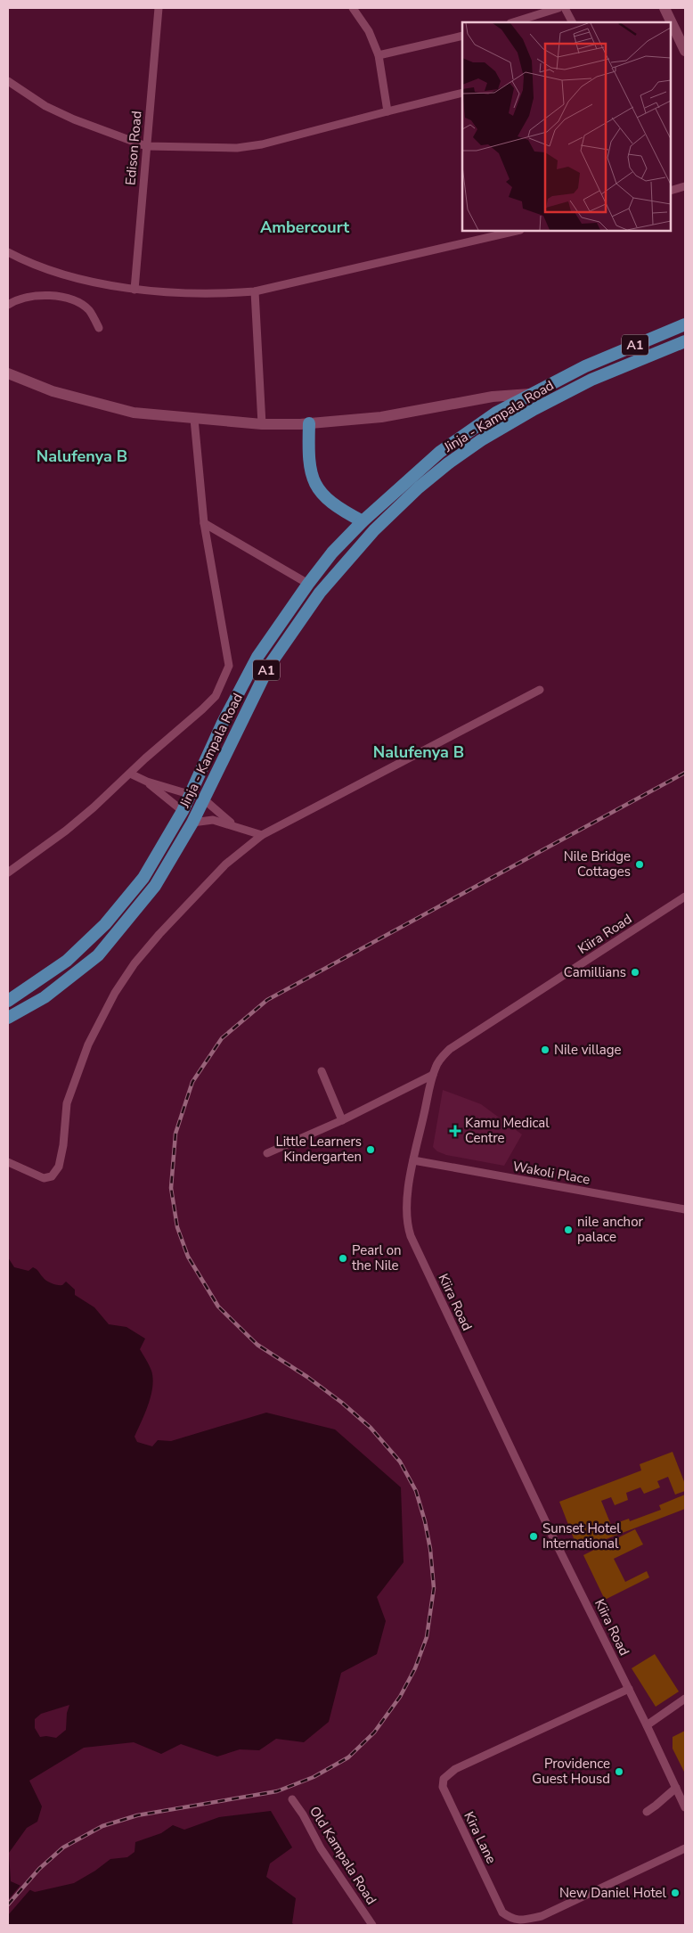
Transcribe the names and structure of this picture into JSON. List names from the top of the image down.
{
  "streets": {
    "highway": ["A1", "Jinja - Kampala Road"],
    "street": [
      "Edison Road",
      "Kiira Road",
      "Wakoli Place",
      "Kira Lane",
      "Old Kampala Road"
    ]
  },
  "crossings": [
    ["Kiira Road", "Wakoli Place"],
    ["Kiira Road", "Kira Lane"]
  ],
  "districts": ["Ambercourt", "Nalufenya B", "Nalufenya B"],
  "places": {
    "other": [
      "Nile Bridge Cottages",
      "Camillians",
      "Nile village",
      "Little Learners Kindergarten",
      "nile anchor palace",
      "Pearl on the Nile",
      "Sunset Hotel International",
      "Providence Guest Housd",
      "New Daniel Hotel"
    ],
    "health": ["Kamu Medical Centre"]
  }
}
